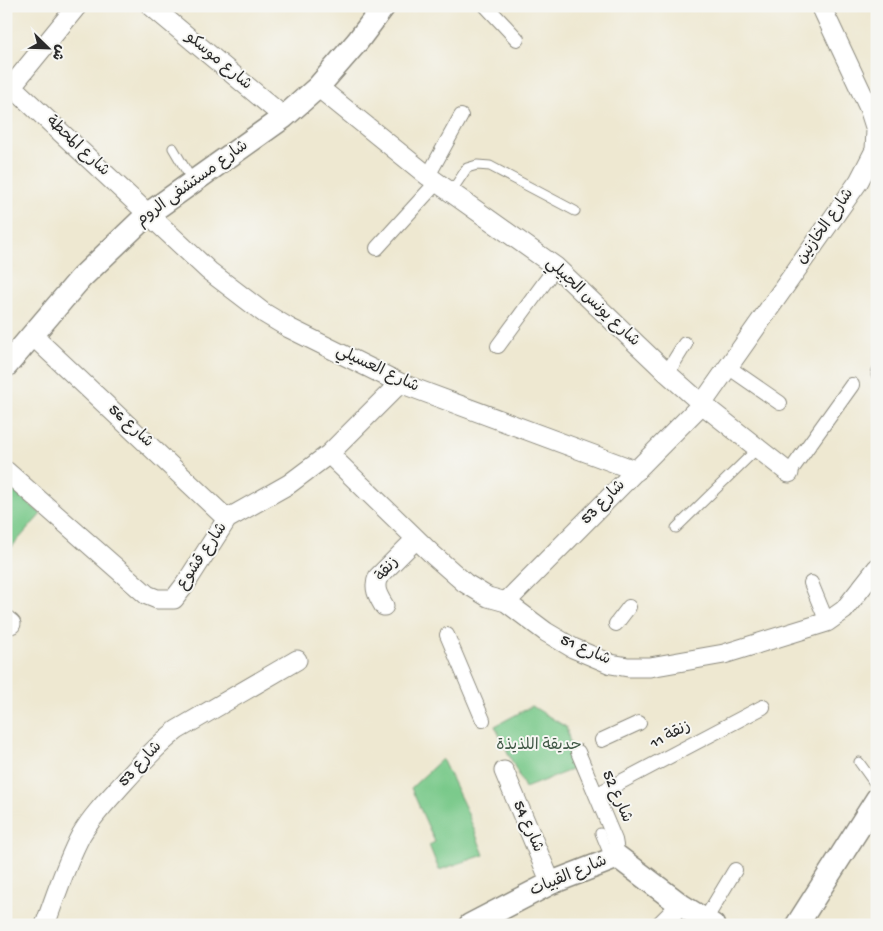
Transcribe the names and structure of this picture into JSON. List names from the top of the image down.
{
  "streets": {
    "street": [
      "شارع موسكو",
      "شارع المحطة",
      "شارع مستشفى الروم",
      "شارع الخازنين",
      "شارع يونس الجبيلي",
      "شارع العسيلي",
      "شارع 56",
      "شارع 53",
      "شارع قشوع",
      "زنقة",
      "شارع 51",
      "زنقة 11",
      "شارع 52",
      "شارع 54",
      "شارع القبيات"
    ]
  },
  "crossings": [
    ["شارع موسكو", "شارع مستشفى الروم"],
    ["شارع المحطة", "شارع مستشفى الروم"],
    ["شارع المحطة", "شارع العسيلي"],
    ["شارع مستشفى الروم", "شارع يونس الجبيلي"],
    ["شارع مستشفى الروم", "شارع العسيلي"],
    ["شارع مستشفى الروم", "شارع 56"],
    ["شارع الخازنين", "شارع يونس الجبيلي"],
    ["شارع الخازنين", "شارع 53"],
    ["شارع يونس الجبيلي", "شارع 53"],
    ["شارع العسيلي", "شارع 53"],
    ["شارع العسيلي", "شارع قشوع"],
    ["شارع 56", "شارع قشوع"],
    ["شارع 53", "شارع 51"],
    ["شارع قشوع", "شارع 51"],
    ["زنقة", "شارع 51"],
    ["زنقة 11", "شارع 52"],
    ["شارع 52", "شارع القبيات"],
    ["شارع 54", "شارع القبيات"]
  ],
  "parks": ["حديقة اللذيذة"],
  "north": "bottom right"
}
